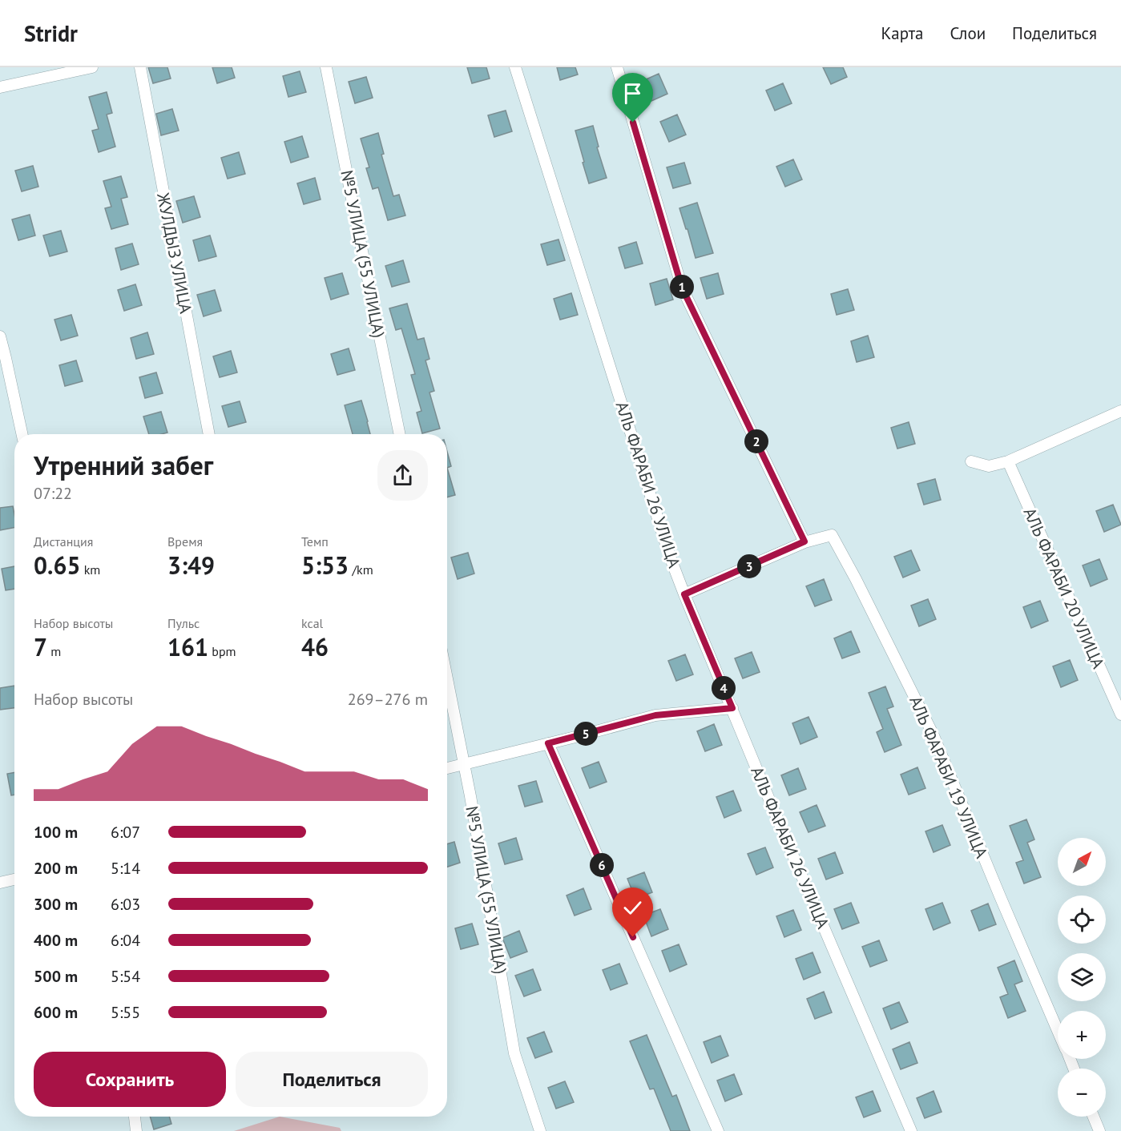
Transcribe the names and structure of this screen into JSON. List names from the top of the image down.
{
  "streets": {
    "street": [
      "ЖУЛДЫЗ УЛИЦА",
      "№5 УЛИЦА (55 УЛИЦА)",
      "АЛЬ ФАРАБИ 26 УЛИЦА",
      "АЛЬ ФАРАБИ 20 УЛИЦА",
      "АЛЬ ФАРАБИ 19 УЛИЦА"
    ]
  },
  "crossings": [
    ["АЛЬ ФАРАБИ 26 УЛИЦА", "АЛЬ ФАРАБИ 19 УЛИЦА"]
  ],
  "north": "top right",
  "page": {
    "header": "Stridr",
    "nav": ["Карта", "Слои", "Поделиться"],
    "pins": [
      "1",
      "2",
      "3",
      "4",
      "5",
      "6"
    ],
    "heading": ["Утренний забег", "07:22"],
    "stats": [
      ["Дистанция", "0.65 km"],
      ["Время", "3:49"],
      ["Темп", "5:53 /km"],
      ["Набор высоты", "7 m"],
      ["Пульс", "161 bpm"],
      ["kcal", "46"]
    ],
    "chart": ["Набор высоты", "269–276 m"],
    "list": [
      {
        "name": "100 m",
        "note": "6:07"
      },
      {
        "name": "200 m",
        "note": "5:14"
      },
      {
        "name": "300 m",
        "note": "6:03"
      },
      {
        "name": "400 m",
        "note": "6:04"
      },
      {
        "name": "500 m",
        "note": "5:54"
      },
      {
        "name": "600 m",
        "note": "5:55"
      }
    ],
    "map_buttons": ["+", "−"],
    "buttons": ["Сохранить", "Поделиться"]
  }
}
